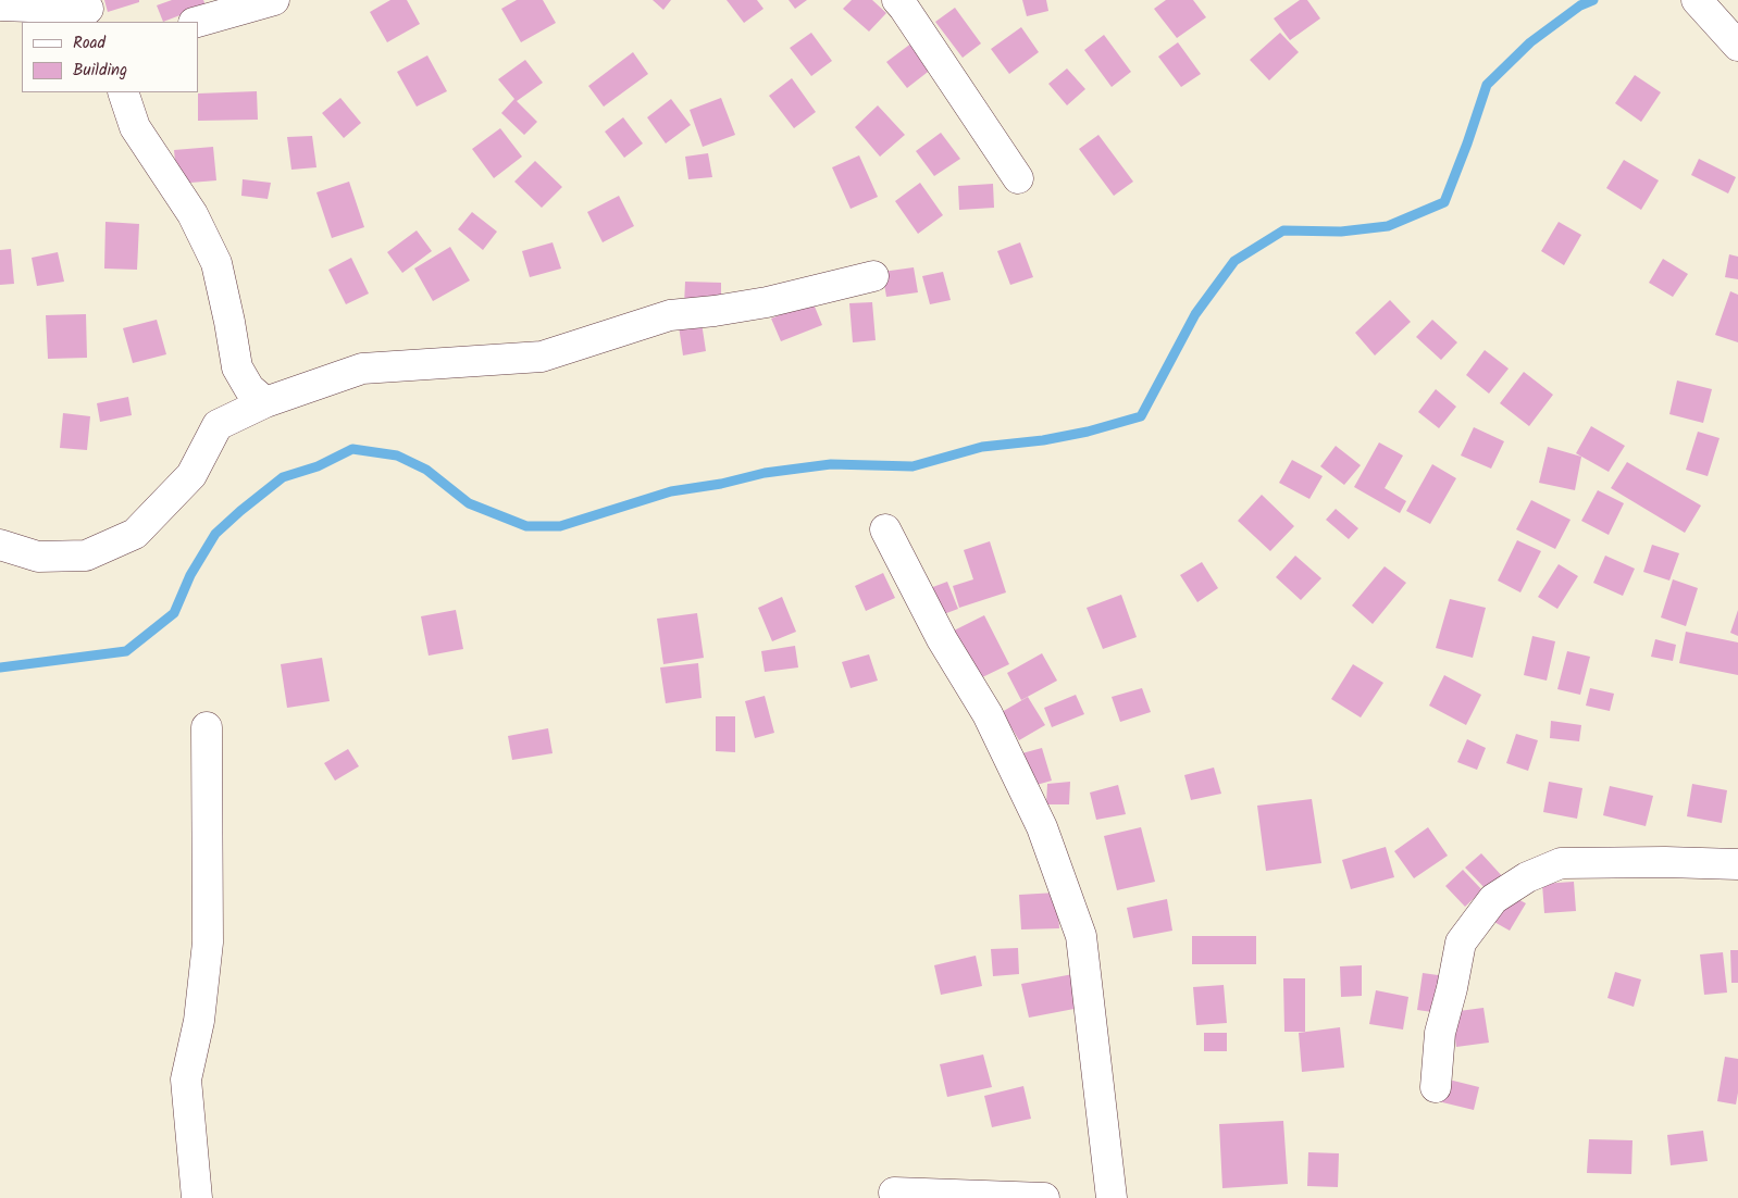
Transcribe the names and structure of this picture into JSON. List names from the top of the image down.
{
  "legend": ["Road", "Building"]
}
